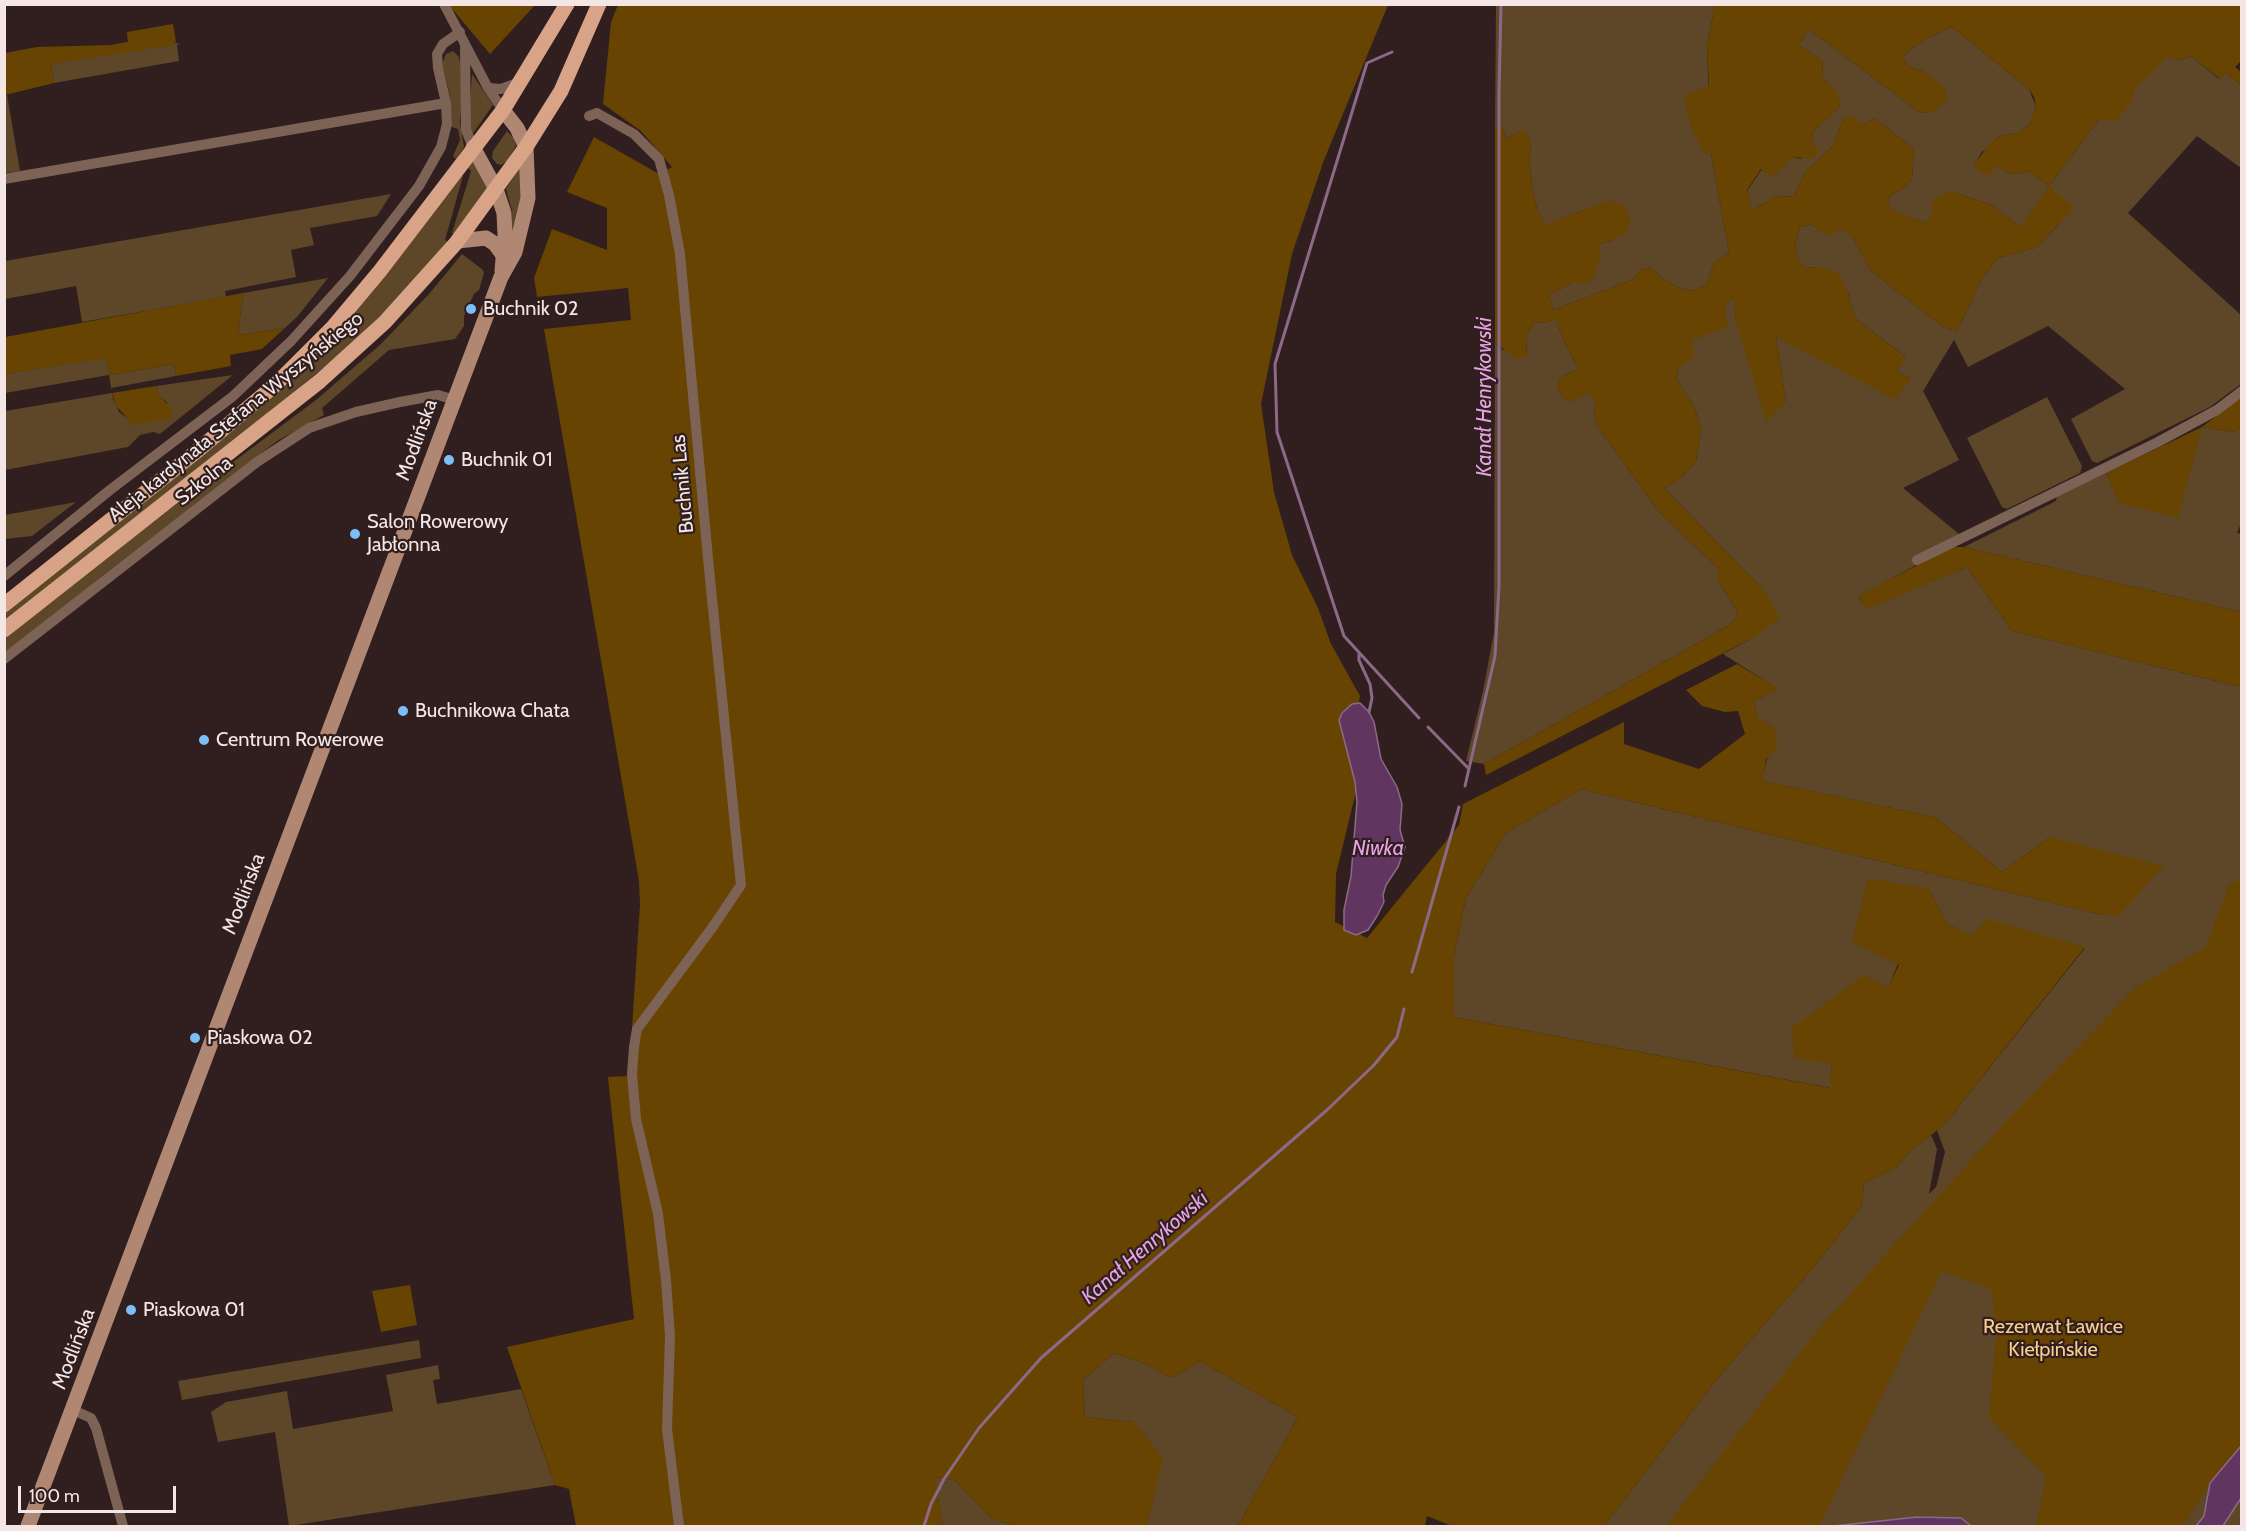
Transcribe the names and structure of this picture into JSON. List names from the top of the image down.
{
  "streets": {
    "main road": ["Aleja kardynała Stefana Wyszyńskiego", "Modlińska"],
    "street": ["Szkolna", "Buchnik Las"]
  },
  "crossings": [
    ["Aleja kardynała Stefana Wyszyńskiego", "Modlińska"],
    ["Modlińska", "Szkolna"]
  ],
  "water": ["Kanał Henrykowski", "Niwka"],
  "parks": ["Rezerwat Ławice Kiełpińskie"],
  "places": [
    "Buchnik 02",
    "Buchnik 01",
    "Salon Rowerowy Jabłonna",
    "Buchnikowa Chata",
    "Centrum Rowerowe",
    "Piaskowa 02",
    "Piaskowa 01"
  ],
  "scale_bar": "100 m"
}
